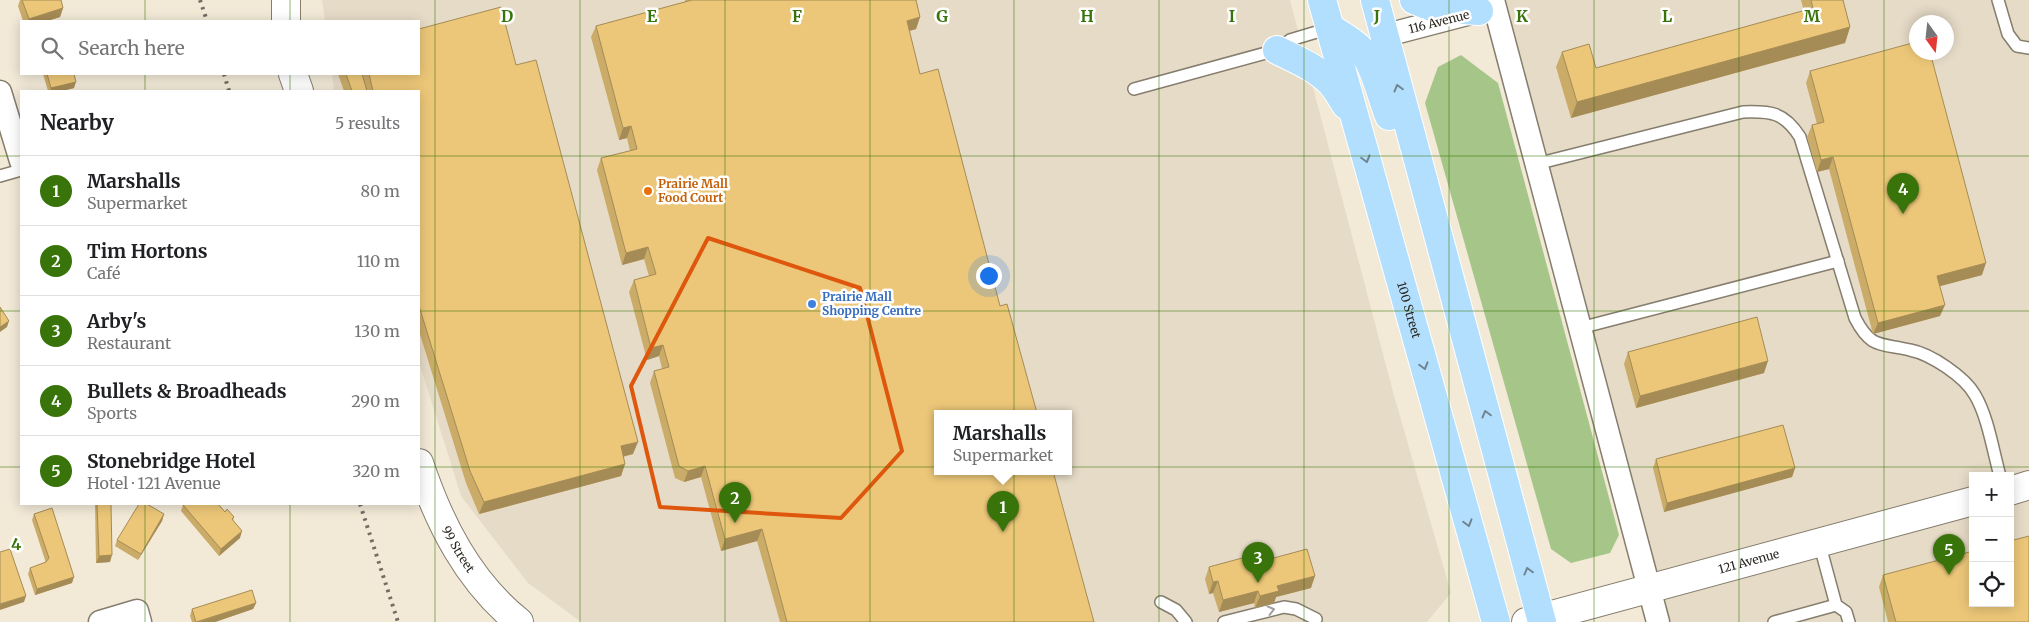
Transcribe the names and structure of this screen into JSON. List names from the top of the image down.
{
  "streets": {
    "main road": ["100 Street"],
    "street": ["116 Avenue", "99 Street", "121 Avenue"]
  },
  "places": ["Prairie Mall Food Court", "Prairie Mall Shopping Centre"],
  "north": "bottom",
  "page": {
    "search": "Search here",
    "heading": ["Nearby", "5 results"],
    "list": [
      {
        "mark": "1",
        "name": "Marshalls",
        "note": "Supermarket",
        "value": "80 m"
      },
      {
        "mark": "2",
        "name": "Tim Hortons",
        "note": "Café",
        "value": "110 m"
      },
      {
        "mark": "3",
        "name": "Arby's",
        "note": "Restaurant",
        "value": "130 m"
      },
      {
        "mark": "4",
        "name": "Bullets & Broadheads",
        "note": "Sports",
        "value": "290 m"
      },
      {
        "mark": "5",
        "name": "Stonebridge Hotel",
        "note": "Hotel · 121 Avenue",
        "value": "320 m"
      }
    ],
    "pins": [
      "4",
      "2",
      "1",
      "5",
      "3"
    ],
    "popup": ["Marshalls", "Supermarket"],
    "map_buttons": ["+", "−"]
  },
  "grid": {
    "columns": [
      "D",
      "E",
      "F",
      "G",
      "H",
      "I",
      "J",
      "K",
      "L",
      "M"
    ],
    "rows": ["4"]
  }
}
